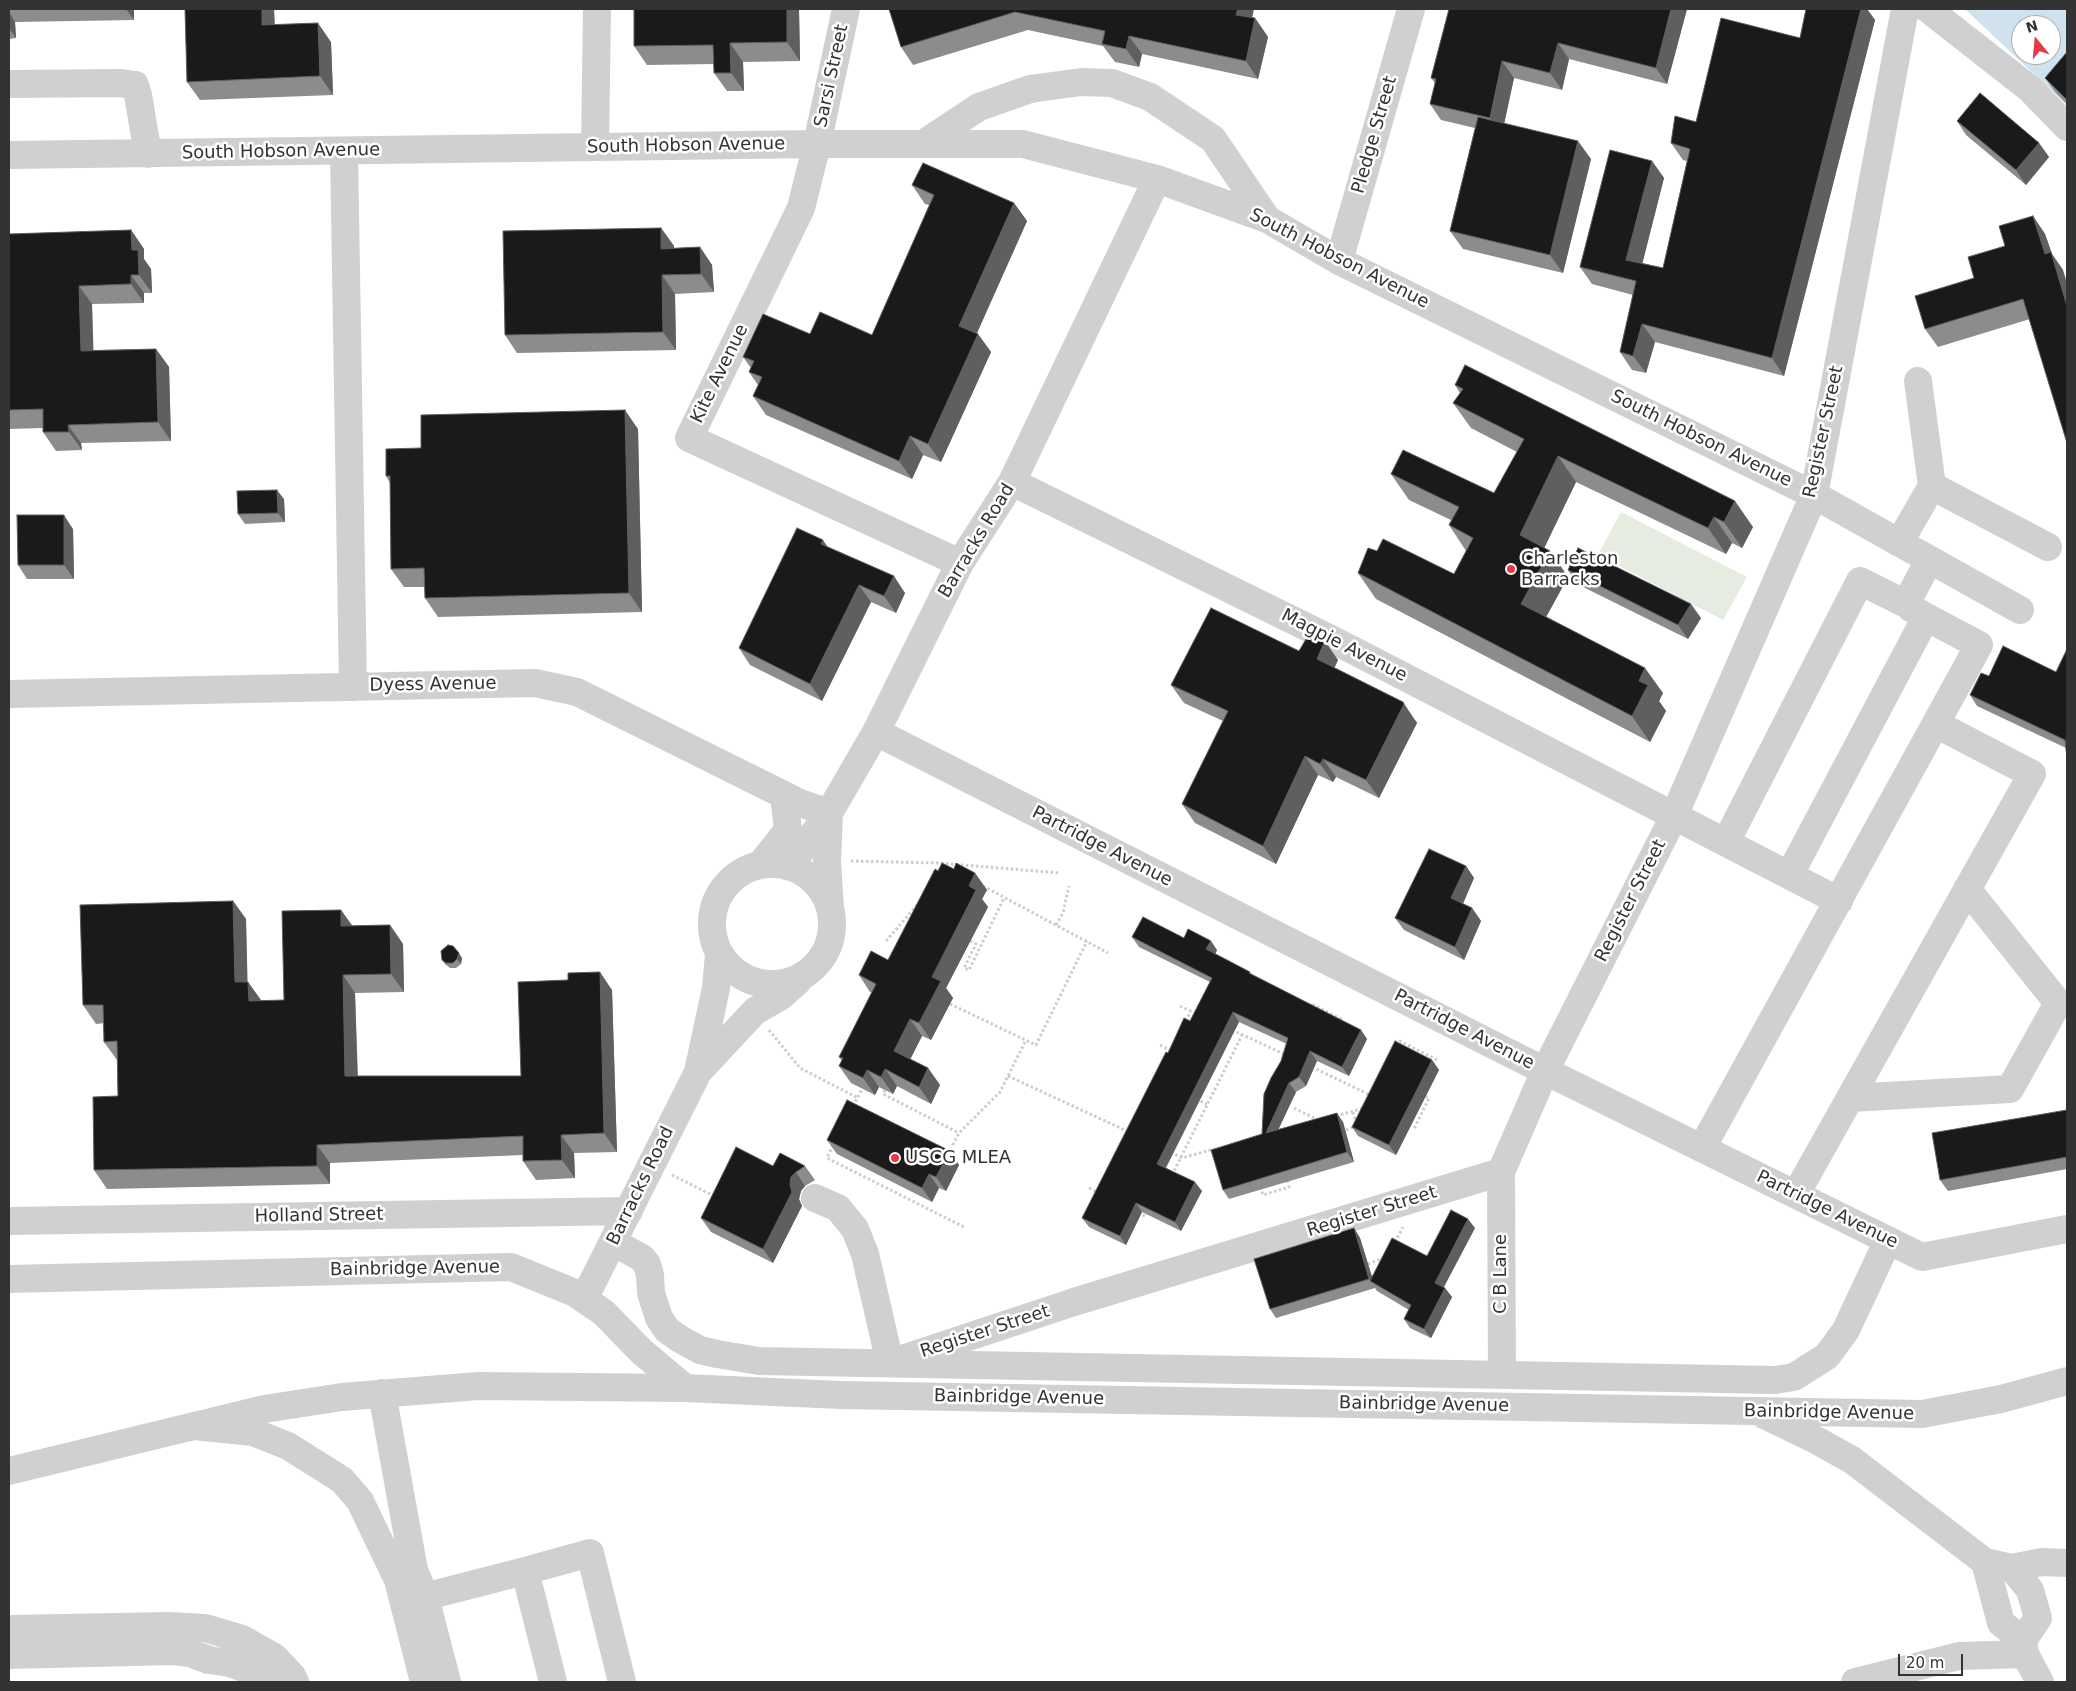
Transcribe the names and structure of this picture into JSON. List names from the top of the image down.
{
  "streets": {
    "street": [
      "Sarsi Street",
      "Pledge Street",
      "South Hobson Avenue",
      "Kite Avenue",
      "Register Street",
      "Barracks Road",
      "Magpie Avenue",
      "Dyess Avenue",
      "Partridge Avenue",
      "Holland Street",
      "Bainbridge Avenue",
      "C B Lane"
    ]
  },
  "crossings": [
    ["Sarsi Street", "South Hobson Avenue"],
    ["Sarsi Street", "Kite Avenue"],
    ["Pledge Street", "South Hobson Avenue"],
    ["South Hobson Avenue", "Kite Avenue"],
    ["South Hobson Avenue", "Register Street"],
    ["South Hobson Avenue", "Barracks Road"],
    ["Kite Avenue", "Barracks Road"],
    ["Register Street", "Magpie Avenue"],
    ["Register Street", "Partridge Avenue"],
    ["Register Street", "C B Lane"],
    ["Barracks Road", "Magpie Avenue"],
    ["Barracks Road", "Dyess Avenue"],
    ["Barracks Road", "Partridge Avenue"],
    ["Barracks Road", "Holland Street"],
    ["Barracks Road", "Bainbridge Avenue"]
  ],
  "places": ["Charleston Barracks", "USCG MLEA"],
  "scale_bar": "20 m",
  "north": "top"
}
